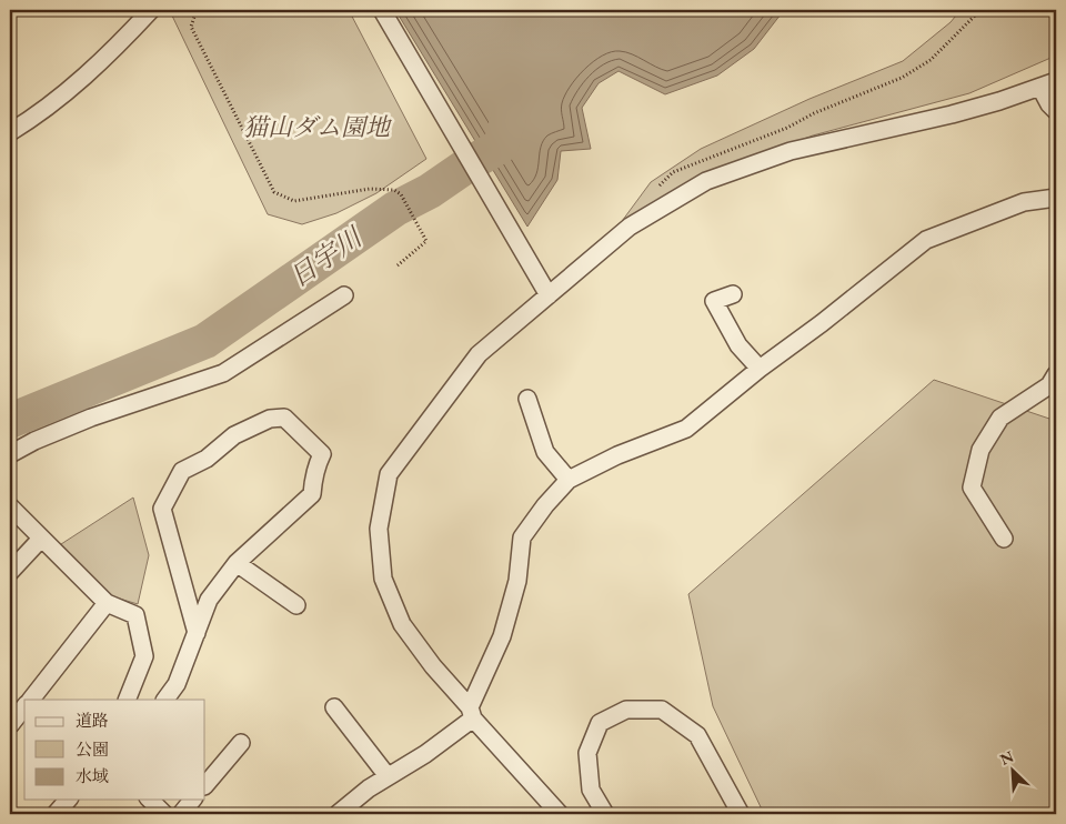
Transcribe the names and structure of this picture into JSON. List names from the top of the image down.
{
  "water": ["日宇川"],
  "parks": ["猫山ダム園地"],
  "legend": ["道路", "公園", "水域"],
  "north": "top left"
}
